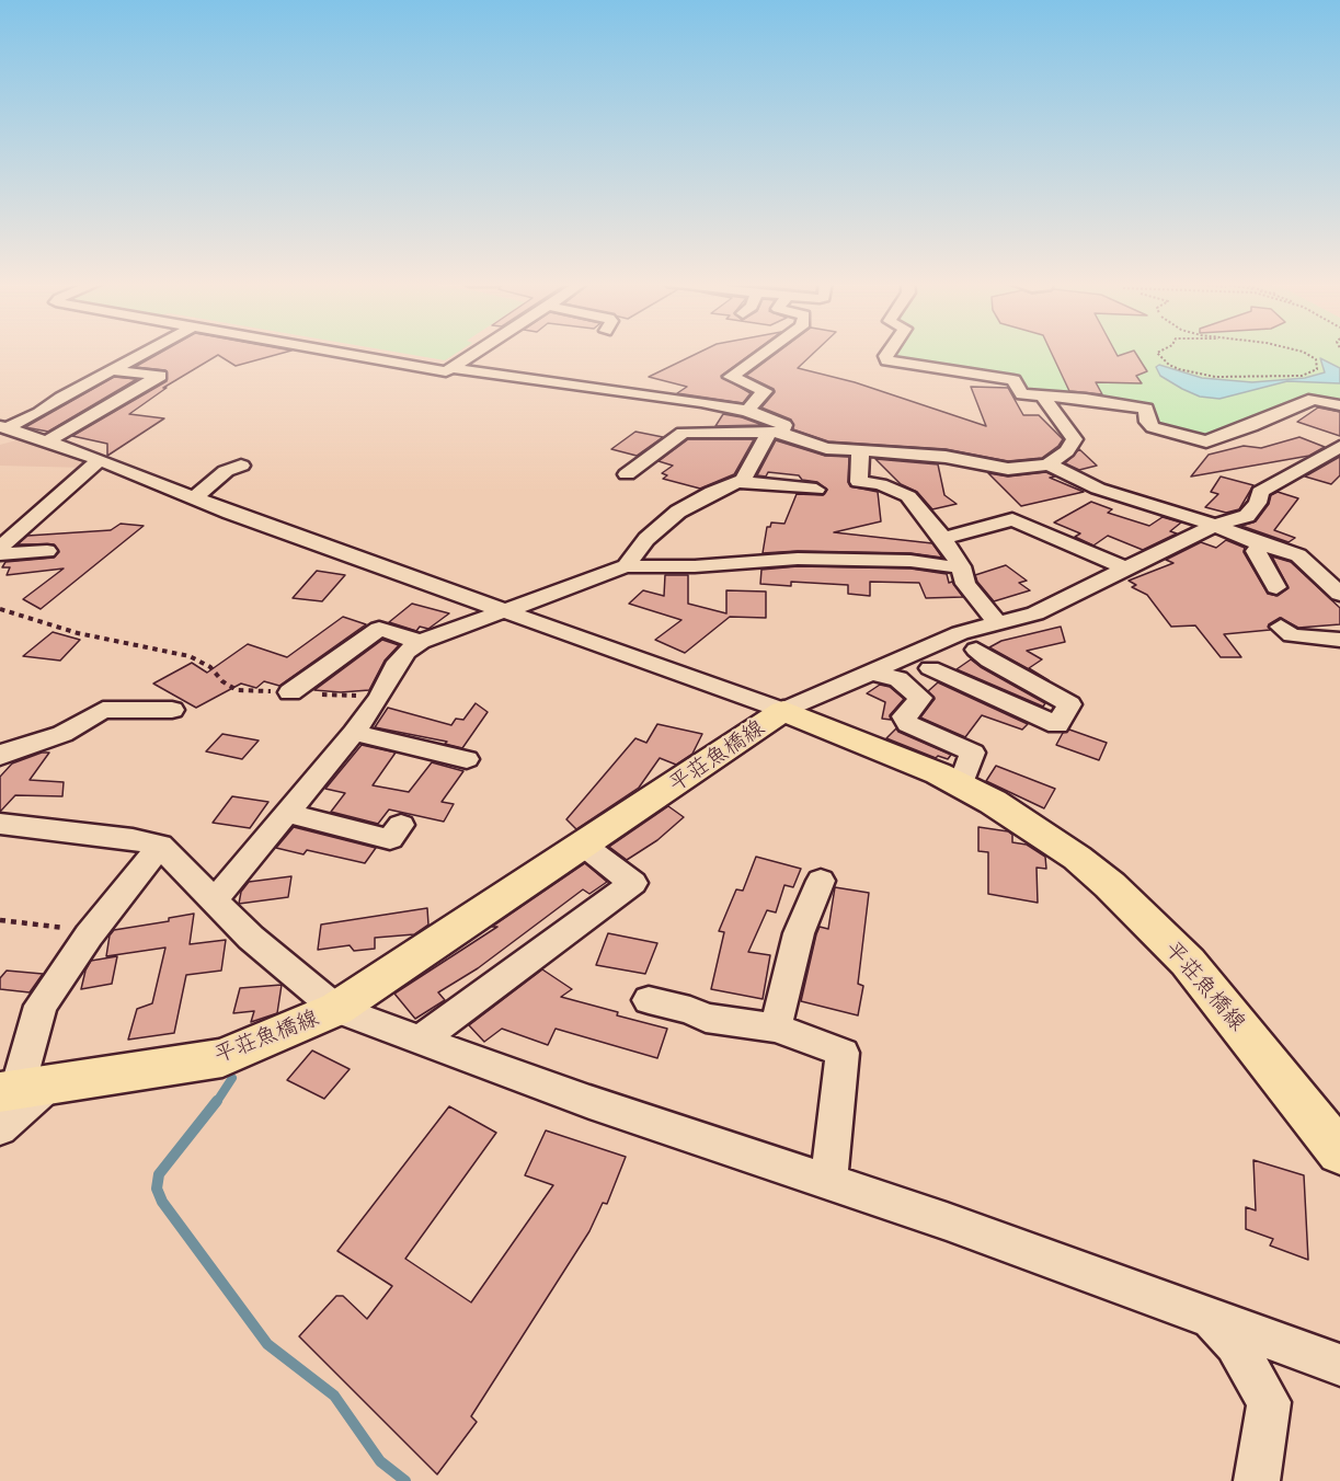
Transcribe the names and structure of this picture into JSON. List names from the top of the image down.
{
  "streets": {
    "main road": ["平荘魚橋線"]
  }
}
